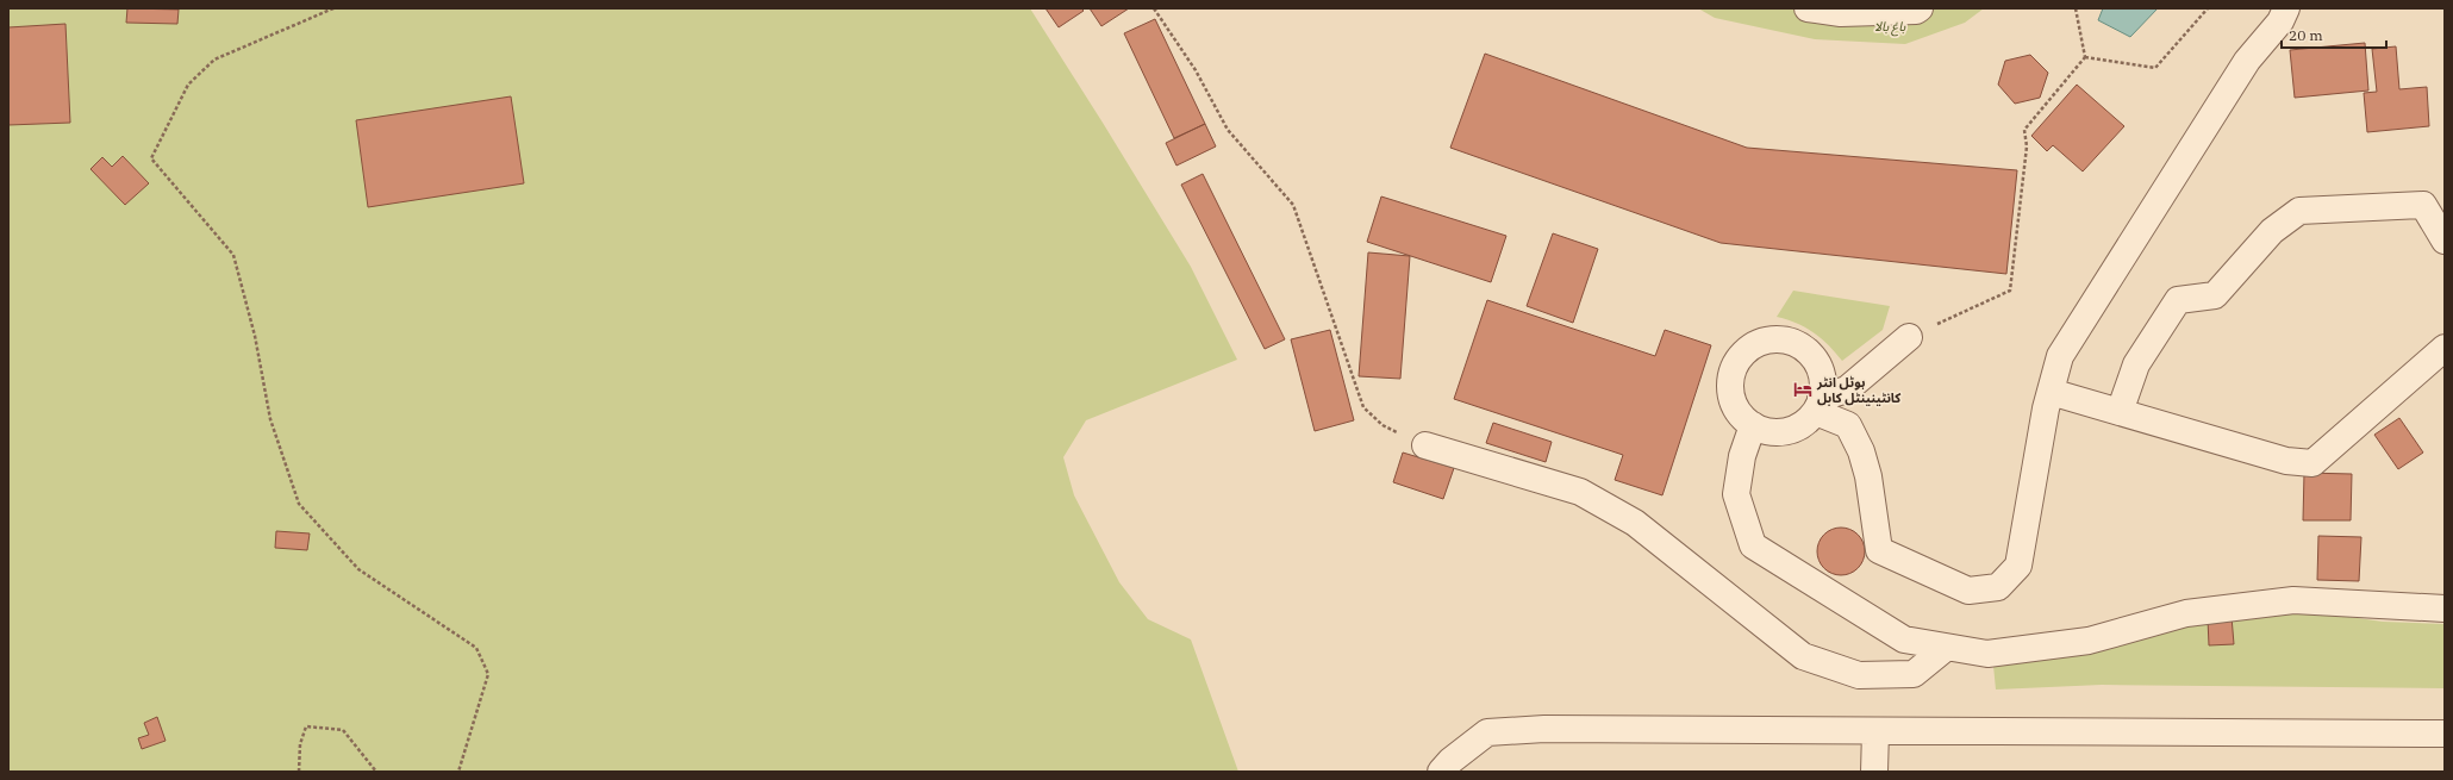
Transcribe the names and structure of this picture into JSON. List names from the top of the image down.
{
  "parks": ["باغ بالا"],
  "places": {
    "hotel": ["ہوٹل انٹر کانٹینینٹل کابل"]
  },
  "scale_bar": "20 m"
}
